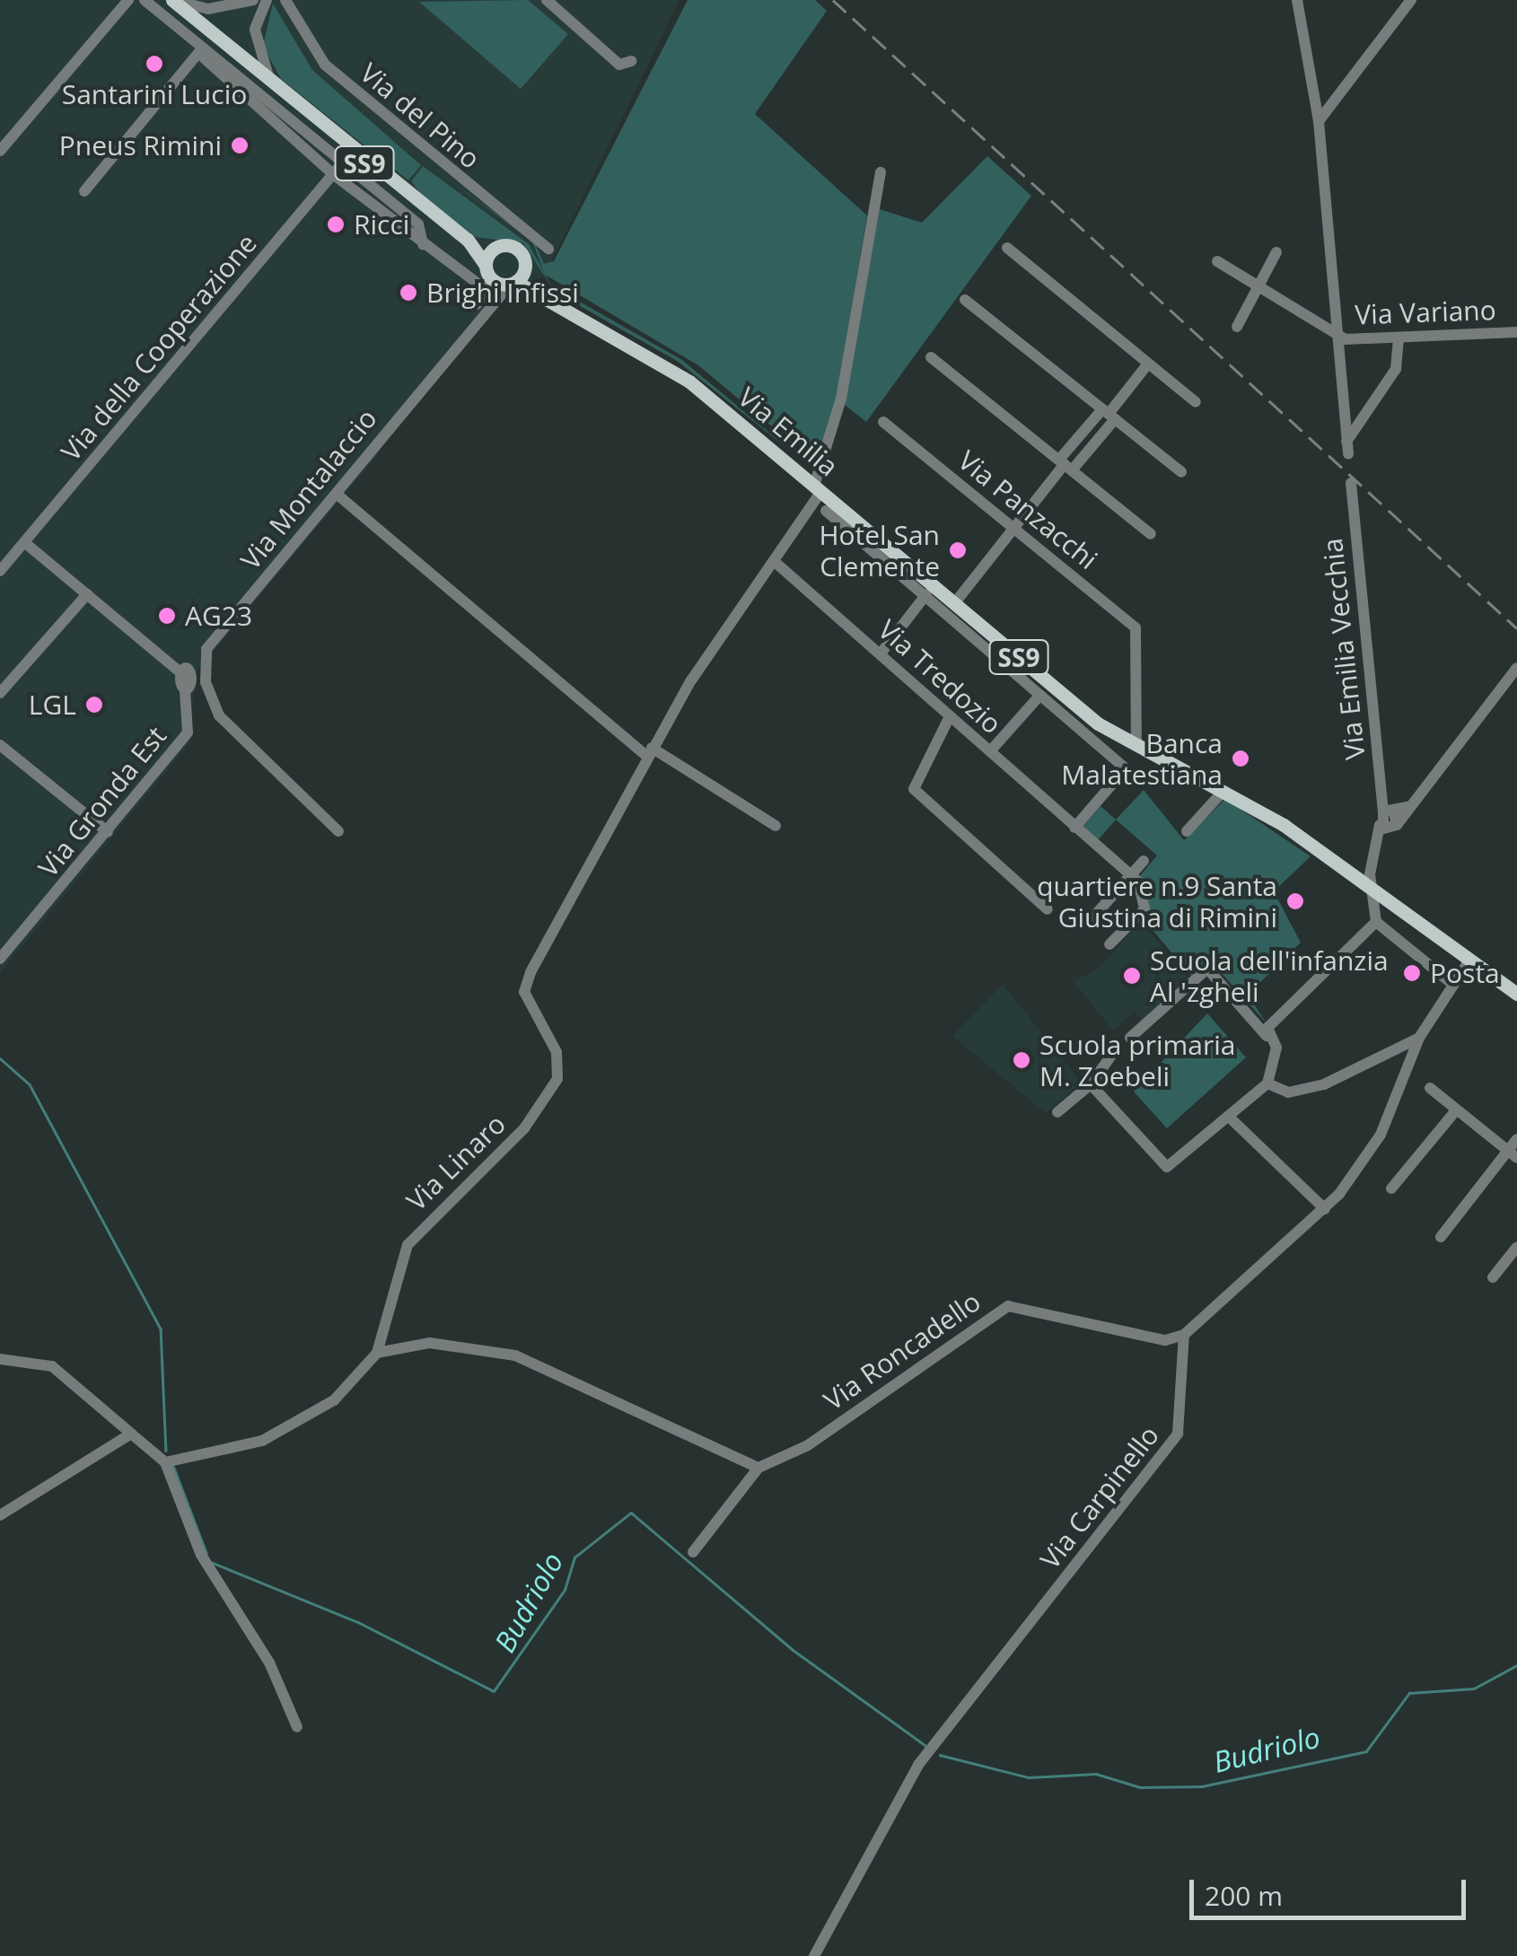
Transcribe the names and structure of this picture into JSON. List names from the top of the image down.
{
  "streets": {
    "main road": ["SS9", "Via Emilia"],
    "street": [
      "Via del Pino",
      "Via Variano",
      "Via della Cooperazione",
      "Via Montalaccio",
      "Via Panzacchi",
      "Via Emilia Vecchia",
      "Via Tredozio",
      "Via Gronda Est",
      "Via Linaro",
      "Via Roncadello",
      "Via Carpinello"
    ]
  },
  "crossings": [
    ["Via della Cooperazione", "Via Emilia"],
    ["Via Emilia", "Via Montalaccio"],
    ["Via Emilia", "Via Panzacchi"],
    ["Via Emilia", "Via Emilia Vecchia"],
    ["Via Emilia", "Via Linaro"],
    ["Via Tredozio", "Via Linaro"],
    ["Via Roncadello", "Via Carpinello"]
  ],
  "water": ["Budriolo"],
  "places": [
    "Santarini Lucio",
    "Pneus Rimini",
    "Ricci",
    "Brighi Infissi",
    "Hotel San Clemente",
    "AG23",
    "LGL",
    "Banca Malatestiana",
    "quartiere n.9 Santa Giustina di Rimini",
    "Posta",
    "Scuola dell'infanzia Al 'zgheli",
    "Scuola primaria M. Zoebeli"
  ],
  "scale_bar": "200 m"
}
